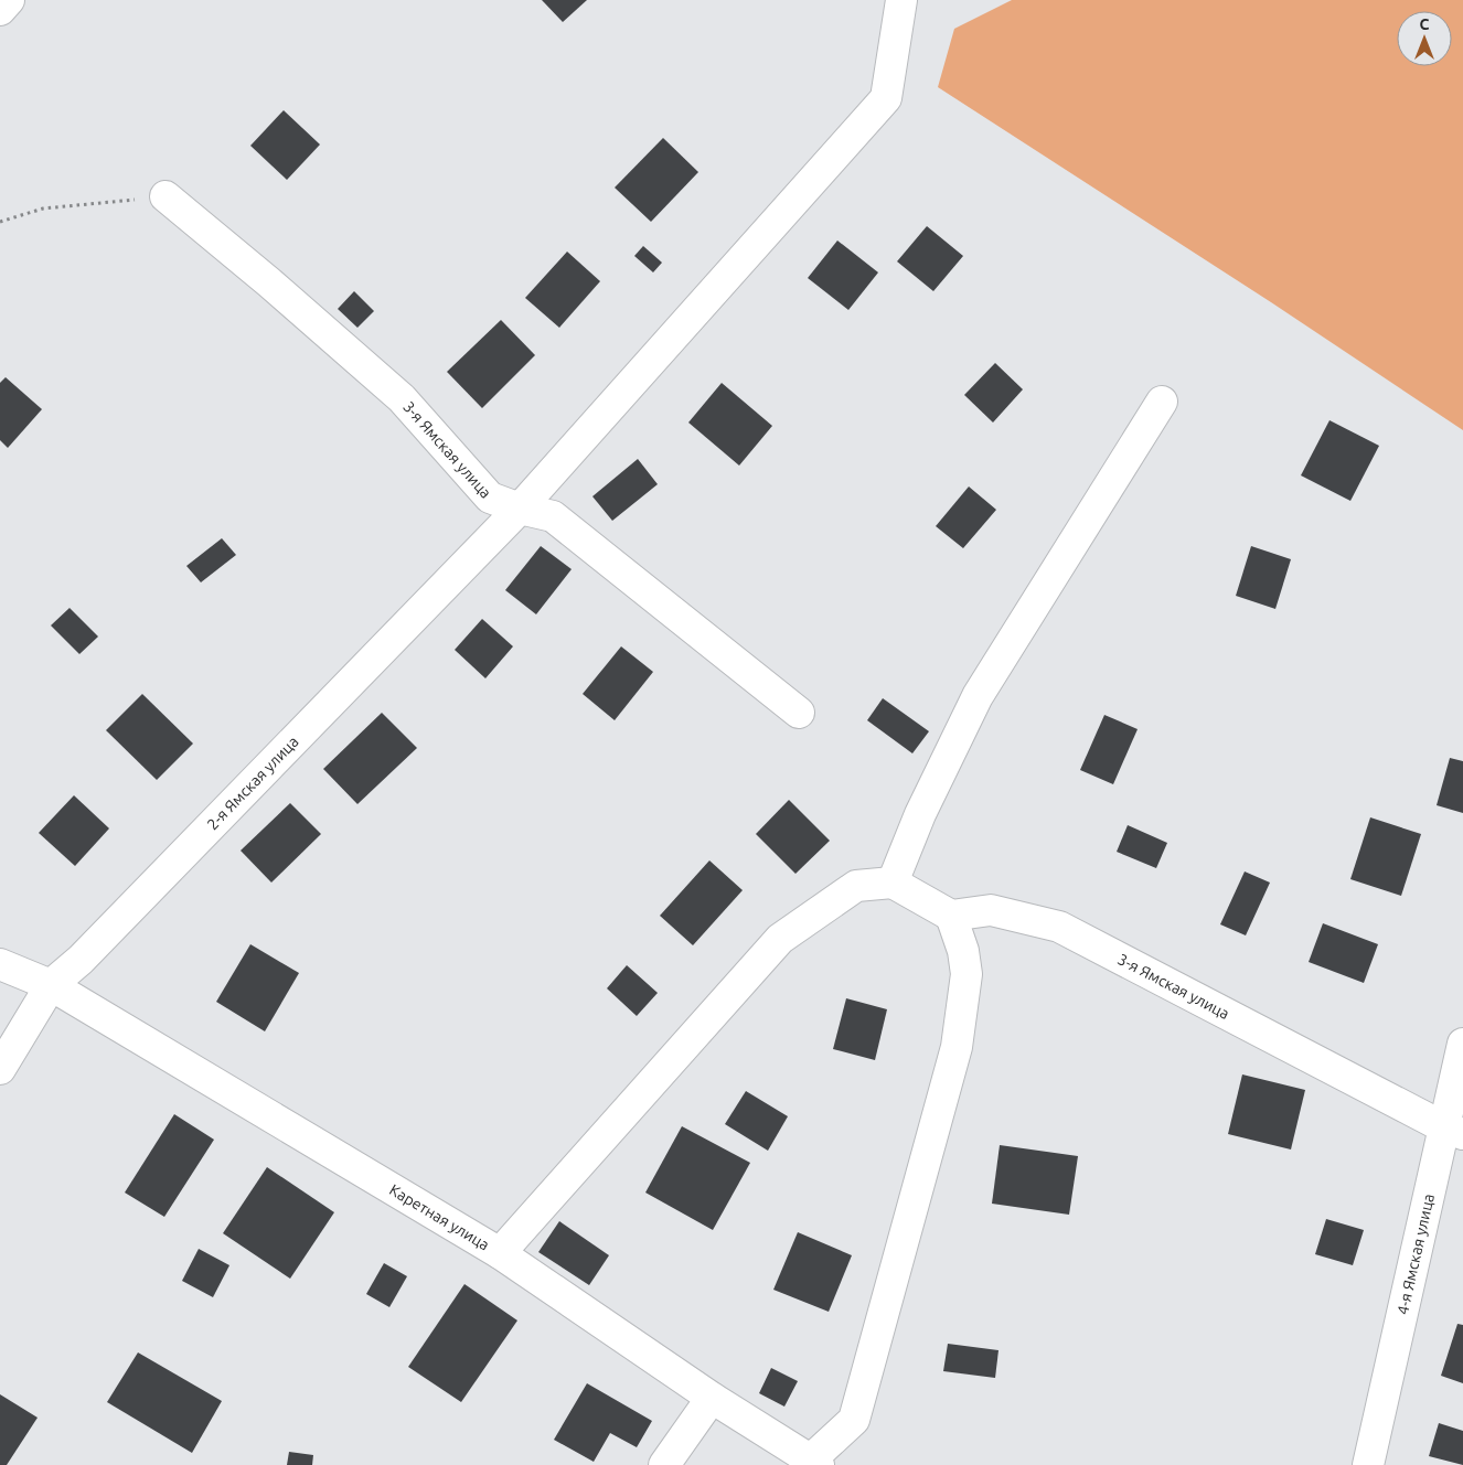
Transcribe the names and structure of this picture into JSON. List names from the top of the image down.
{
  "streets": {
    "street": [
      "3-я Ямская улица",
      "2-я Ямская улица",
      "Каретная улица",
      "4-я Ямская улица"
    ]
  },
  "crossings": [
    ["3-я Ямская улица", "2-я Ямская улица"],
    ["3-я Ямская улица", "4-я Ямская улица"],
    ["2-я Ямская улица", "Каретная улица"]
  ],
  "north": "top"
}
